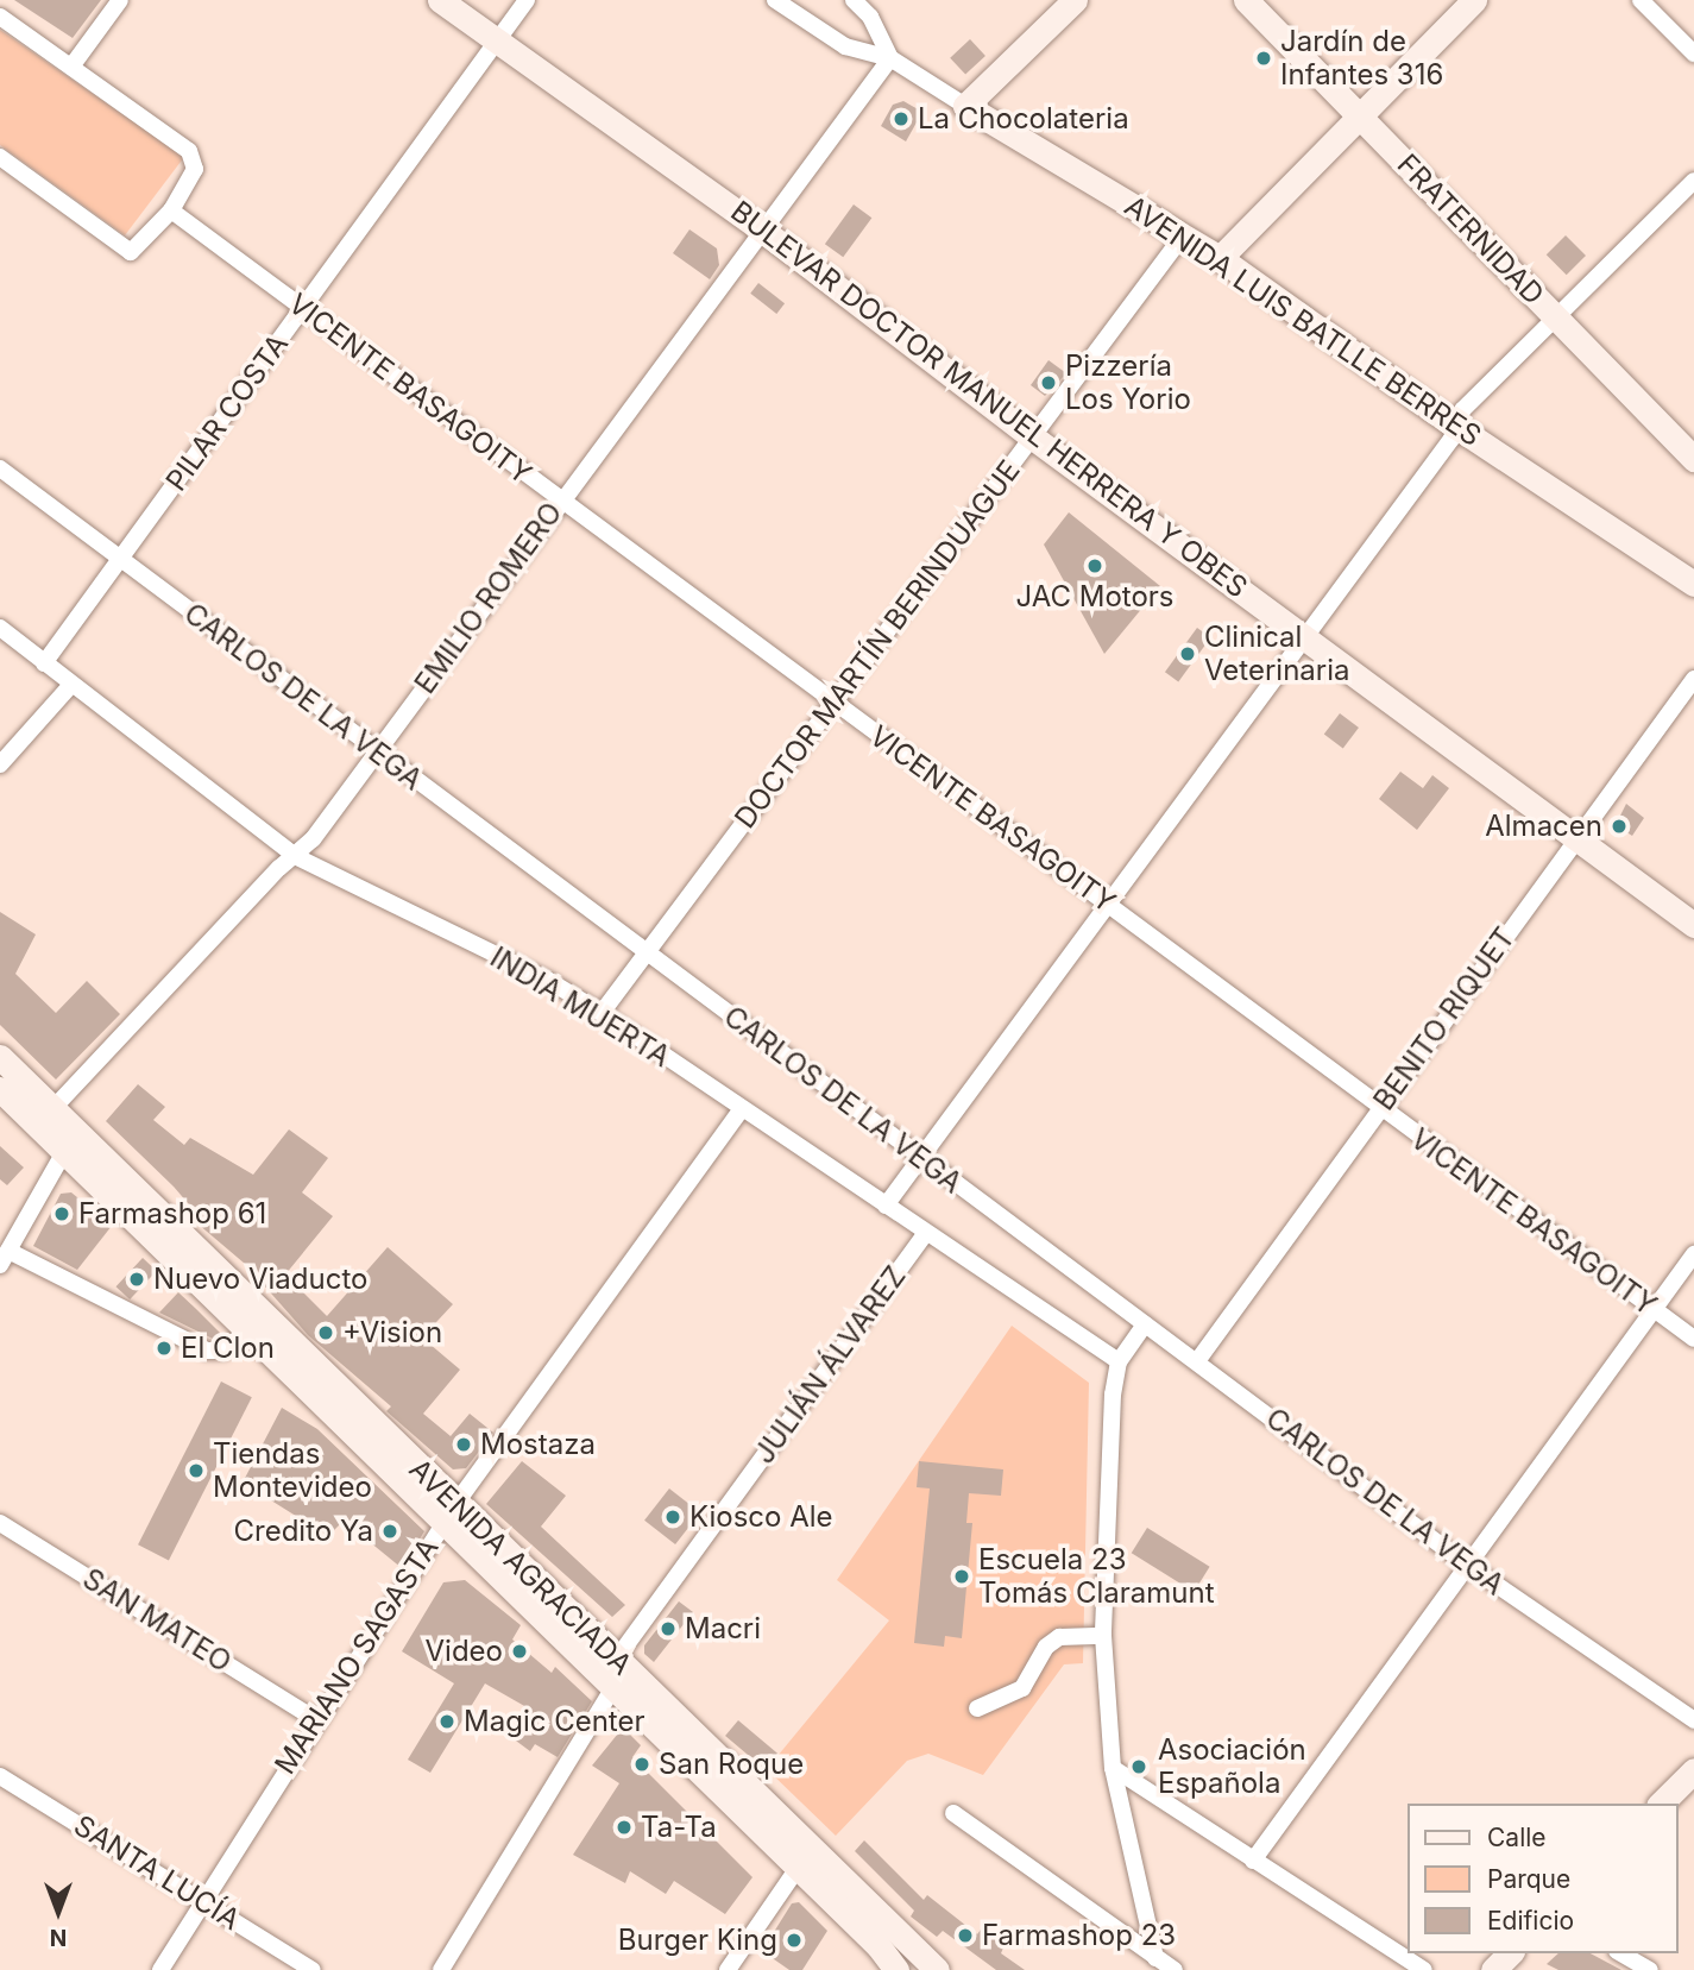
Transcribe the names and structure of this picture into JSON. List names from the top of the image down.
{
  "streets": {
    "street": [
      "FRATERNIDAD",
      "AVENIDA LUIS BATLLE BERRES",
      "VICENTE BASAGOITY",
      "BULEVAR DOCTOR MANUEL HERRERA Y OBES",
      "PILAR COSTA",
      "EMILIO ROMERO",
      "DOCTOR MARTÍN BERINDUAGUE",
      "CARLOS DE LA VEGA",
      "INDIA MUERTA",
      "BENITO RIQUET",
      "JULIÁN ÁLVAREZ",
      "AVENIDA AGRACIADA",
      "SAN MATEO",
      "MARIANO SAGASTA",
      "SANTA LUCÍA"
    ]
  },
  "crossings": [
    ["AVENIDA LUIS BATLLE BERRES", "EMILIO ROMERO"],
    ["AVENIDA LUIS BATLLE BERRES", "DOCTOR MARTÍN BERINDUAGUE"],
    ["VICENTE BASAGOITY", "PILAR COSTA"],
    ["VICENTE BASAGOITY", "EMILIO ROMERO"],
    ["VICENTE BASAGOITY", "DOCTOR MARTÍN BERINDUAGUE"],
    ["VICENTE BASAGOITY", "BENITO RIQUET"],
    ["BULEVAR DOCTOR MANUEL HERRERA Y OBES", "PILAR COSTA"],
    ["BULEVAR DOCTOR MANUEL HERRERA Y OBES", "EMILIO ROMERO"],
    ["BULEVAR DOCTOR MANUEL HERRERA Y OBES", "DOCTOR MARTÍN BERINDUAGUE"],
    ["BULEVAR DOCTOR MANUEL HERRERA Y OBES", "BENITO RIQUET"],
    ["PILAR COSTA", "CARLOS DE LA VEGA"],
    ["PILAR COSTA", "INDIA MUERTA"],
    ["EMILIO ROMERO", "CARLOS DE LA VEGA"],
    ["EMILIO ROMERO", "INDIA MUERTA"],
    ["EMILIO ROMERO", "AVENIDA AGRACIADA"],
    ["DOCTOR MARTÍN BERINDUAGUE", "CARLOS DE LA VEGA"],
    ["DOCTOR MARTÍN BERINDUAGUE", "INDIA MUERTA"],
    ["CARLOS DE LA VEGA", "BENITO RIQUET"],
    ["INDIA MUERTA", "JULIÁN ÁLVAREZ"],
    ["INDIA MUERTA", "MARIANO SAGASTA"],
    ["JULIÁN ÁLVAREZ", "AVENIDA AGRACIADA"],
    ["AVENIDA AGRACIADA", "MARIANO SAGASTA"],
    ["SAN MATEO", "MARIANO SAGASTA"],
    ["MARIANO SAGASTA", "SANTA LUCÍA"]
  ],
  "places": [
    "Jardín de Infantes 316",
    "La Chocolateria",
    "Pizzería Los Yorio",
    "JAC Motors",
    "Clinical Veterinaria",
    "Almacen",
    "Farmashop 61",
    "Nuevo Viaducto",
    "+Vision",
    "El Clon",
    "Mostaza",
    "Tiendas Montevideo",
    "Kiosco Ale",
    "Credito Ya",
    "Escuela 23 Tomás Claramunt",
    "Macri",
    "Video",
    "Magic Center",
    "San Roque",
    "Asociación Española",
    "Ta-Ta",
    "Farmashop 23",
    "Burger King"
  ],
  "legend": ["Calle", "Parque", "Edificio"],
  "north": "bottom"
}
